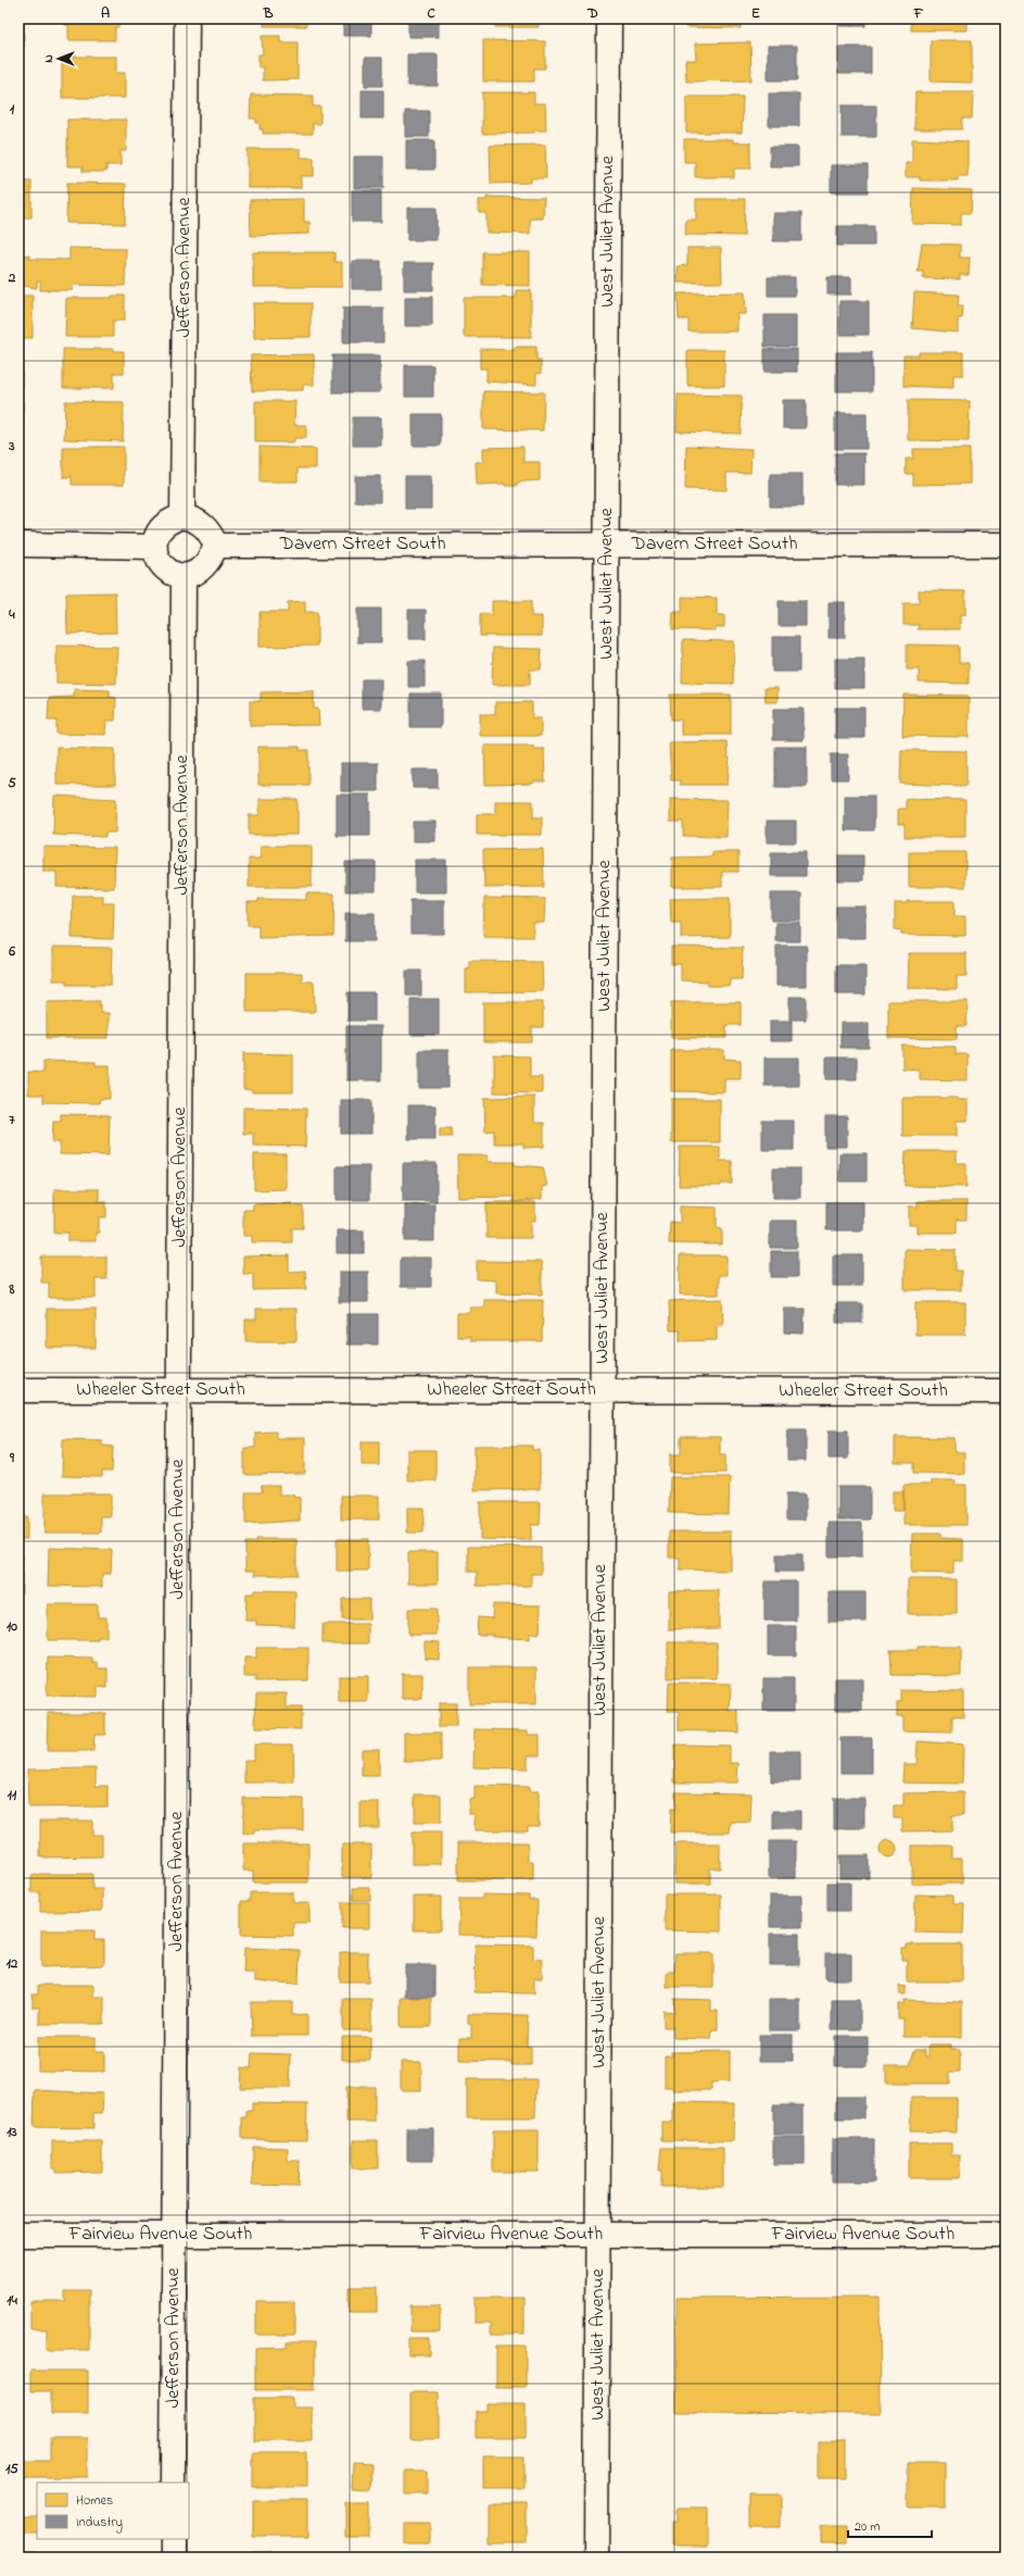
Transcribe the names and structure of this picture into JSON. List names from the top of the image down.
{
  "streets": {
    "street": [
      "West Juliet Avenue",
      "Jefferson Avenue",
      "Davern Street South",
      "Wheeler Street South",
      "Fairview Avenue South"
    ]
  },
  "crossings": [
    ["West Juliet Avenue", "Davern Street South"],
    ["West Juliet Avenue", "Wheeler Street South"],
    ["West Juliet Avenue", "Fairview Avenue South"],
    ["Jefferson Avenue", "Davern Street South"],
    ["Jefferson Avenue", "Wheeler Street South"],
    ["Jefferson Avenue", "Fairview Avenue South"]
  ],
  "legend": ["Homes", "Industry"],
  "scale_bar": "20 m",
  "north": "left",
  "grid": {
    "columns": [
      "A",
      "B",
      "C",
      "D",
      "E",
      "F"
    ],
    "rows": [
      "1",
      "2",
      "3",
      "4",
      "5",
      "6",
      "7",
      "8",
      "9",
      "10",
      "11",
      "12",
      "13",
      "14",
      "15"
    ]
  }
}
